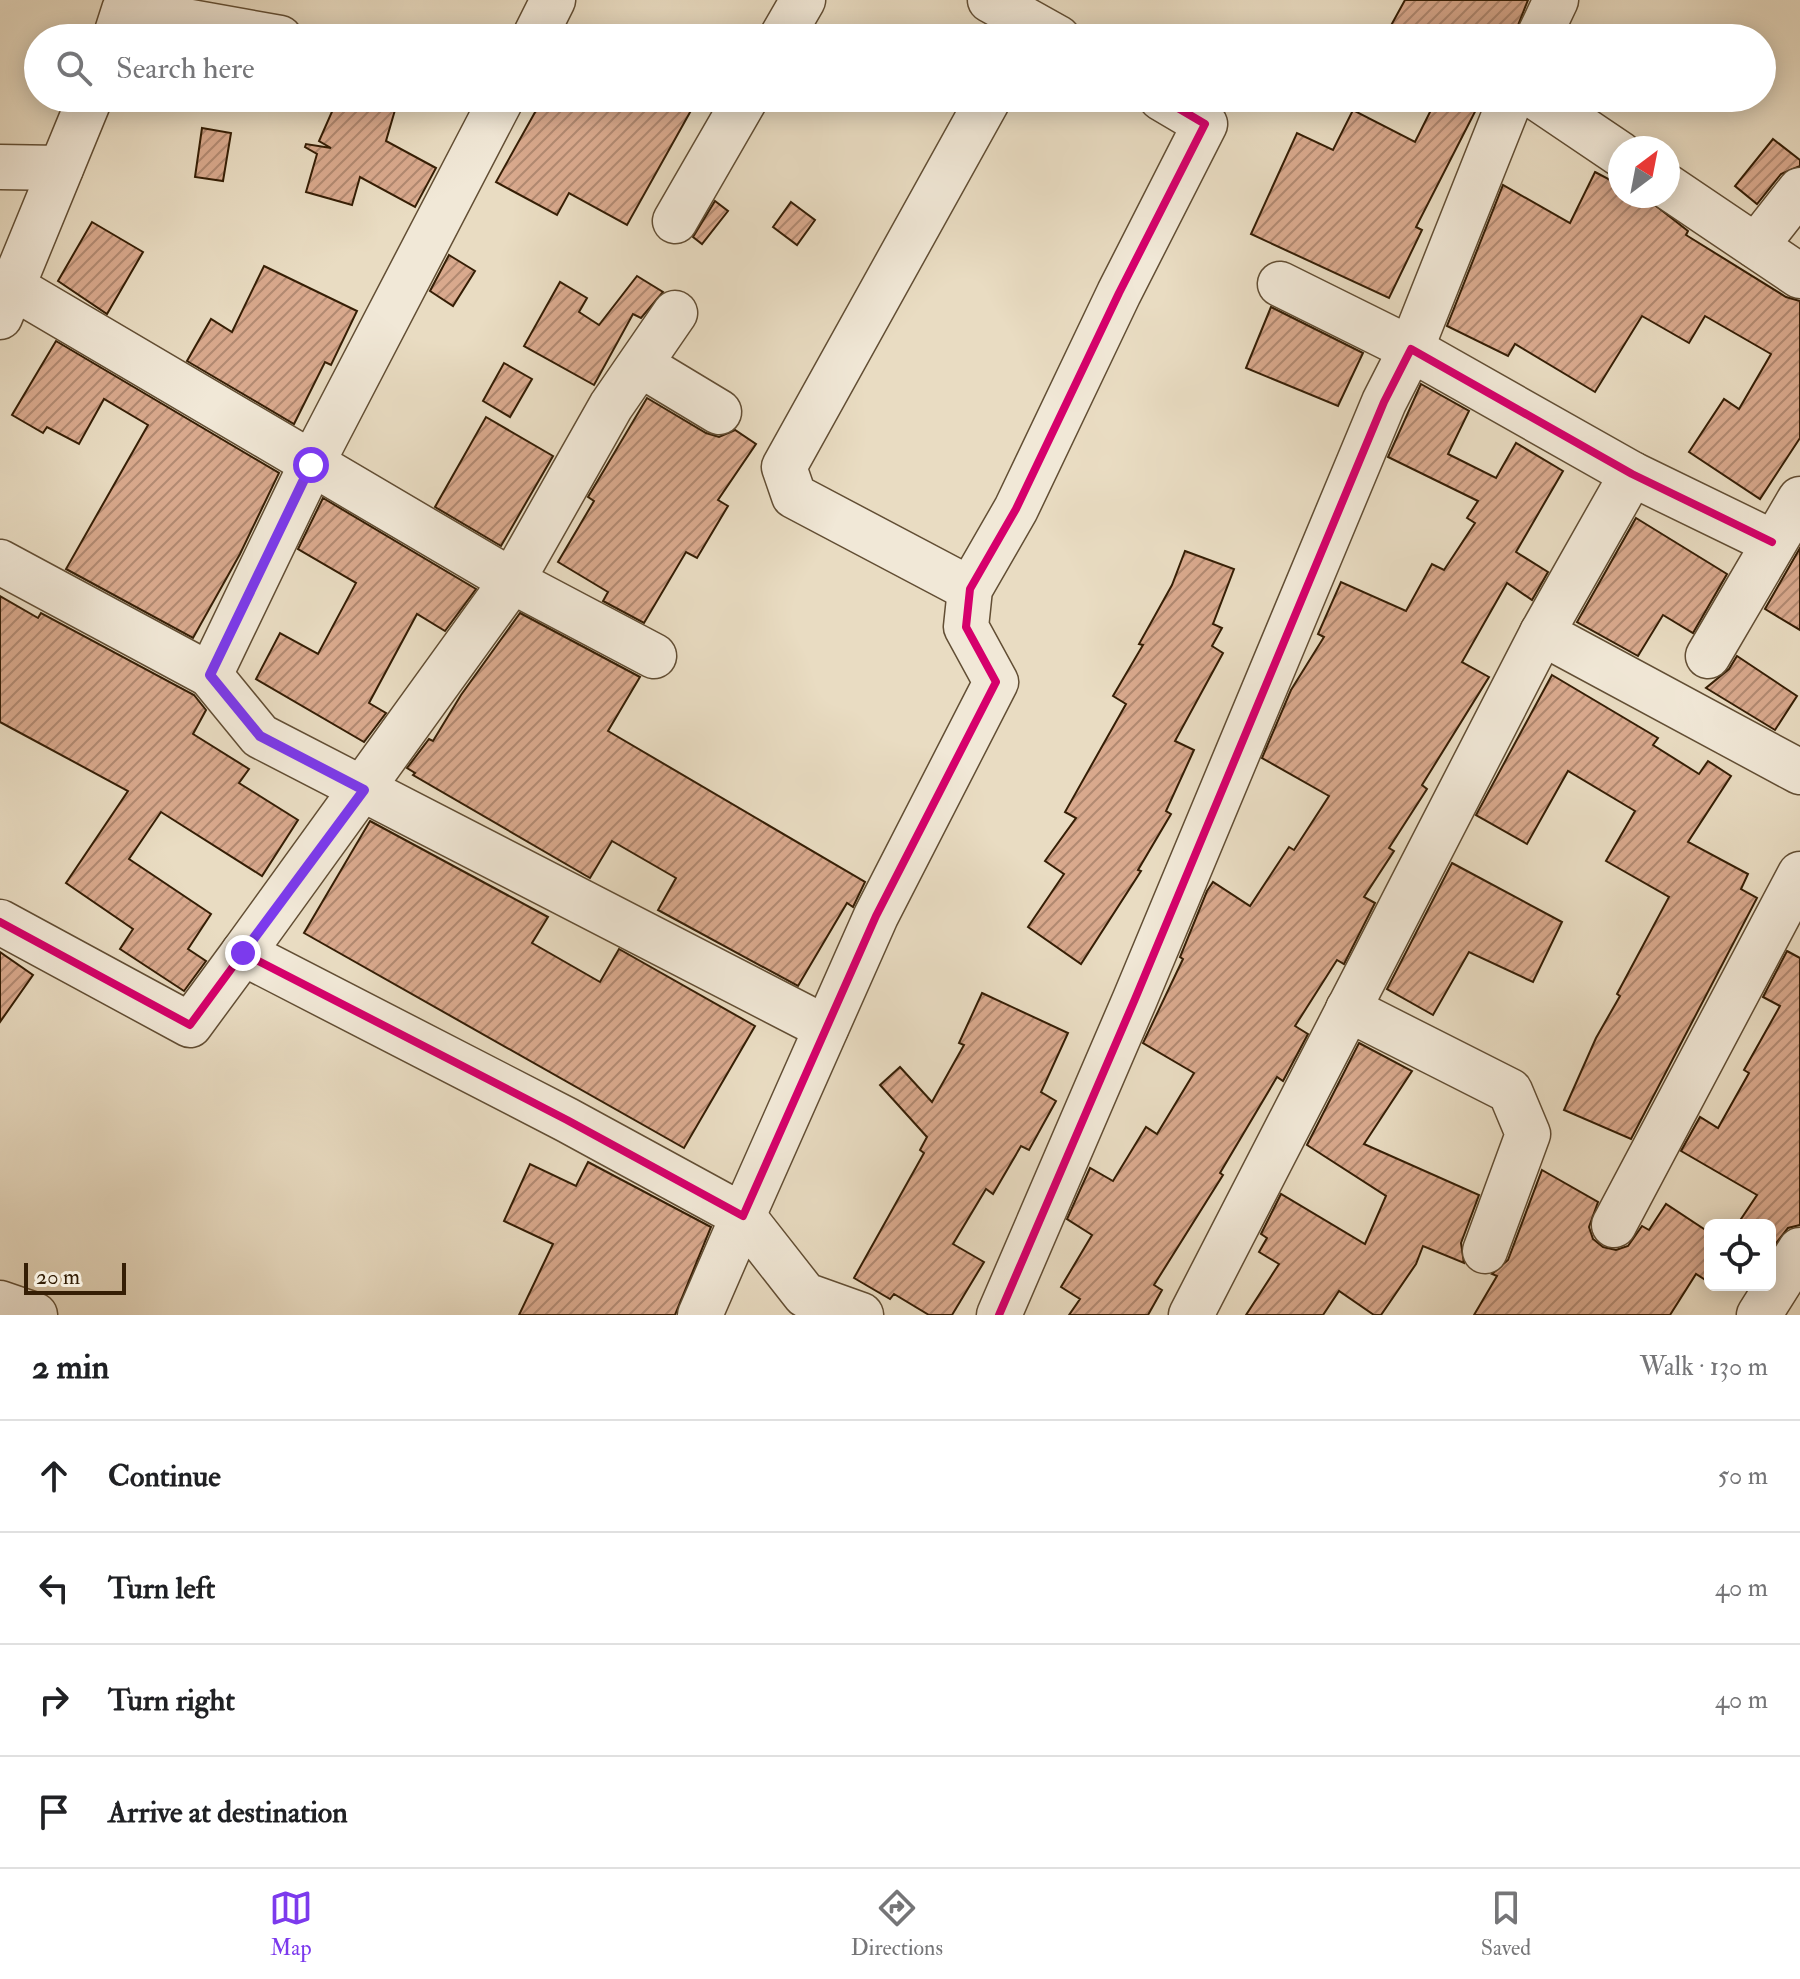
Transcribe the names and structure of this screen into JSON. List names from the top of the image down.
{
  "scale_bar": "20 m",
  "north": "top right",
  "page": {
    "search": "Search here",
    "scale": "20 m",
    "heading": ["2 min", "Walk · 130 m"],
    "list": [
      ["Continue", "50 m"],
      ["Turn left", "40 m"],
      ["Turn right", "40 m"],
      "Arrive at destination"
    ],
    "nav": ["Map", "Directions", "Saved"]
  }
}
